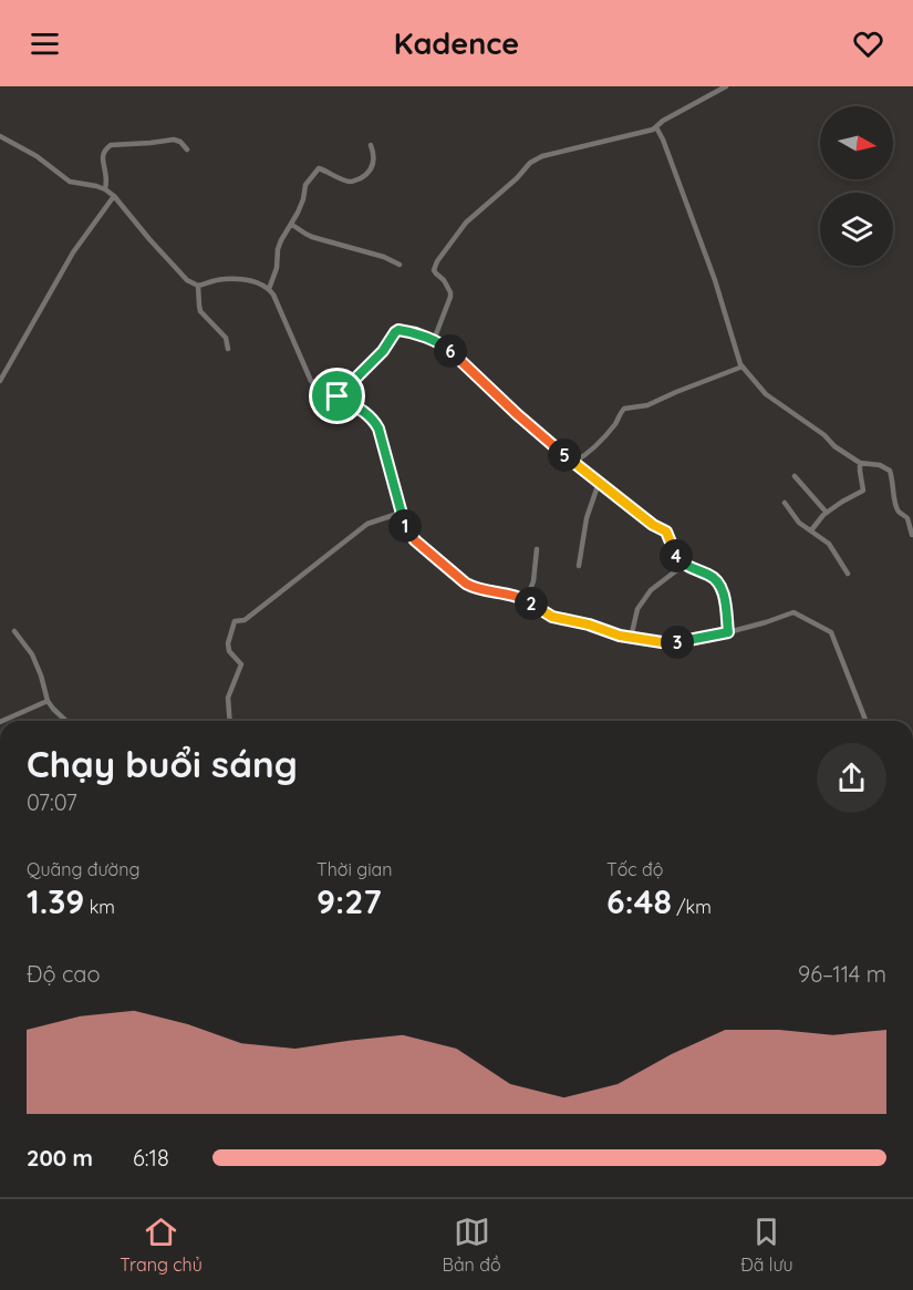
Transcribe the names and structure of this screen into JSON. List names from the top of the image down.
{
  "north": "right",
  "page": {
    "header": "Kadence",
    "pins": [
      "6",
      "5",
      "1",
      "4",
      "2",
      "3"
    ],
    "heading": ["Chạy buổi sáng", "07:07"],
    "stats": [
      ["Quãng đường", "1.39 km"],
      ["Thời gian", "9:27"],
      ["Tốc độ", "6:48 /km"]
    ],
    "chart": ["Độ cao", "96–114 m"],
    "list": [
      {
        "name": "200 m",
        "note": "6:18"
      }
    ],
    "tabs": ["Trang chủ", "Bản đồ", "Đã lưu"]
  }
}
